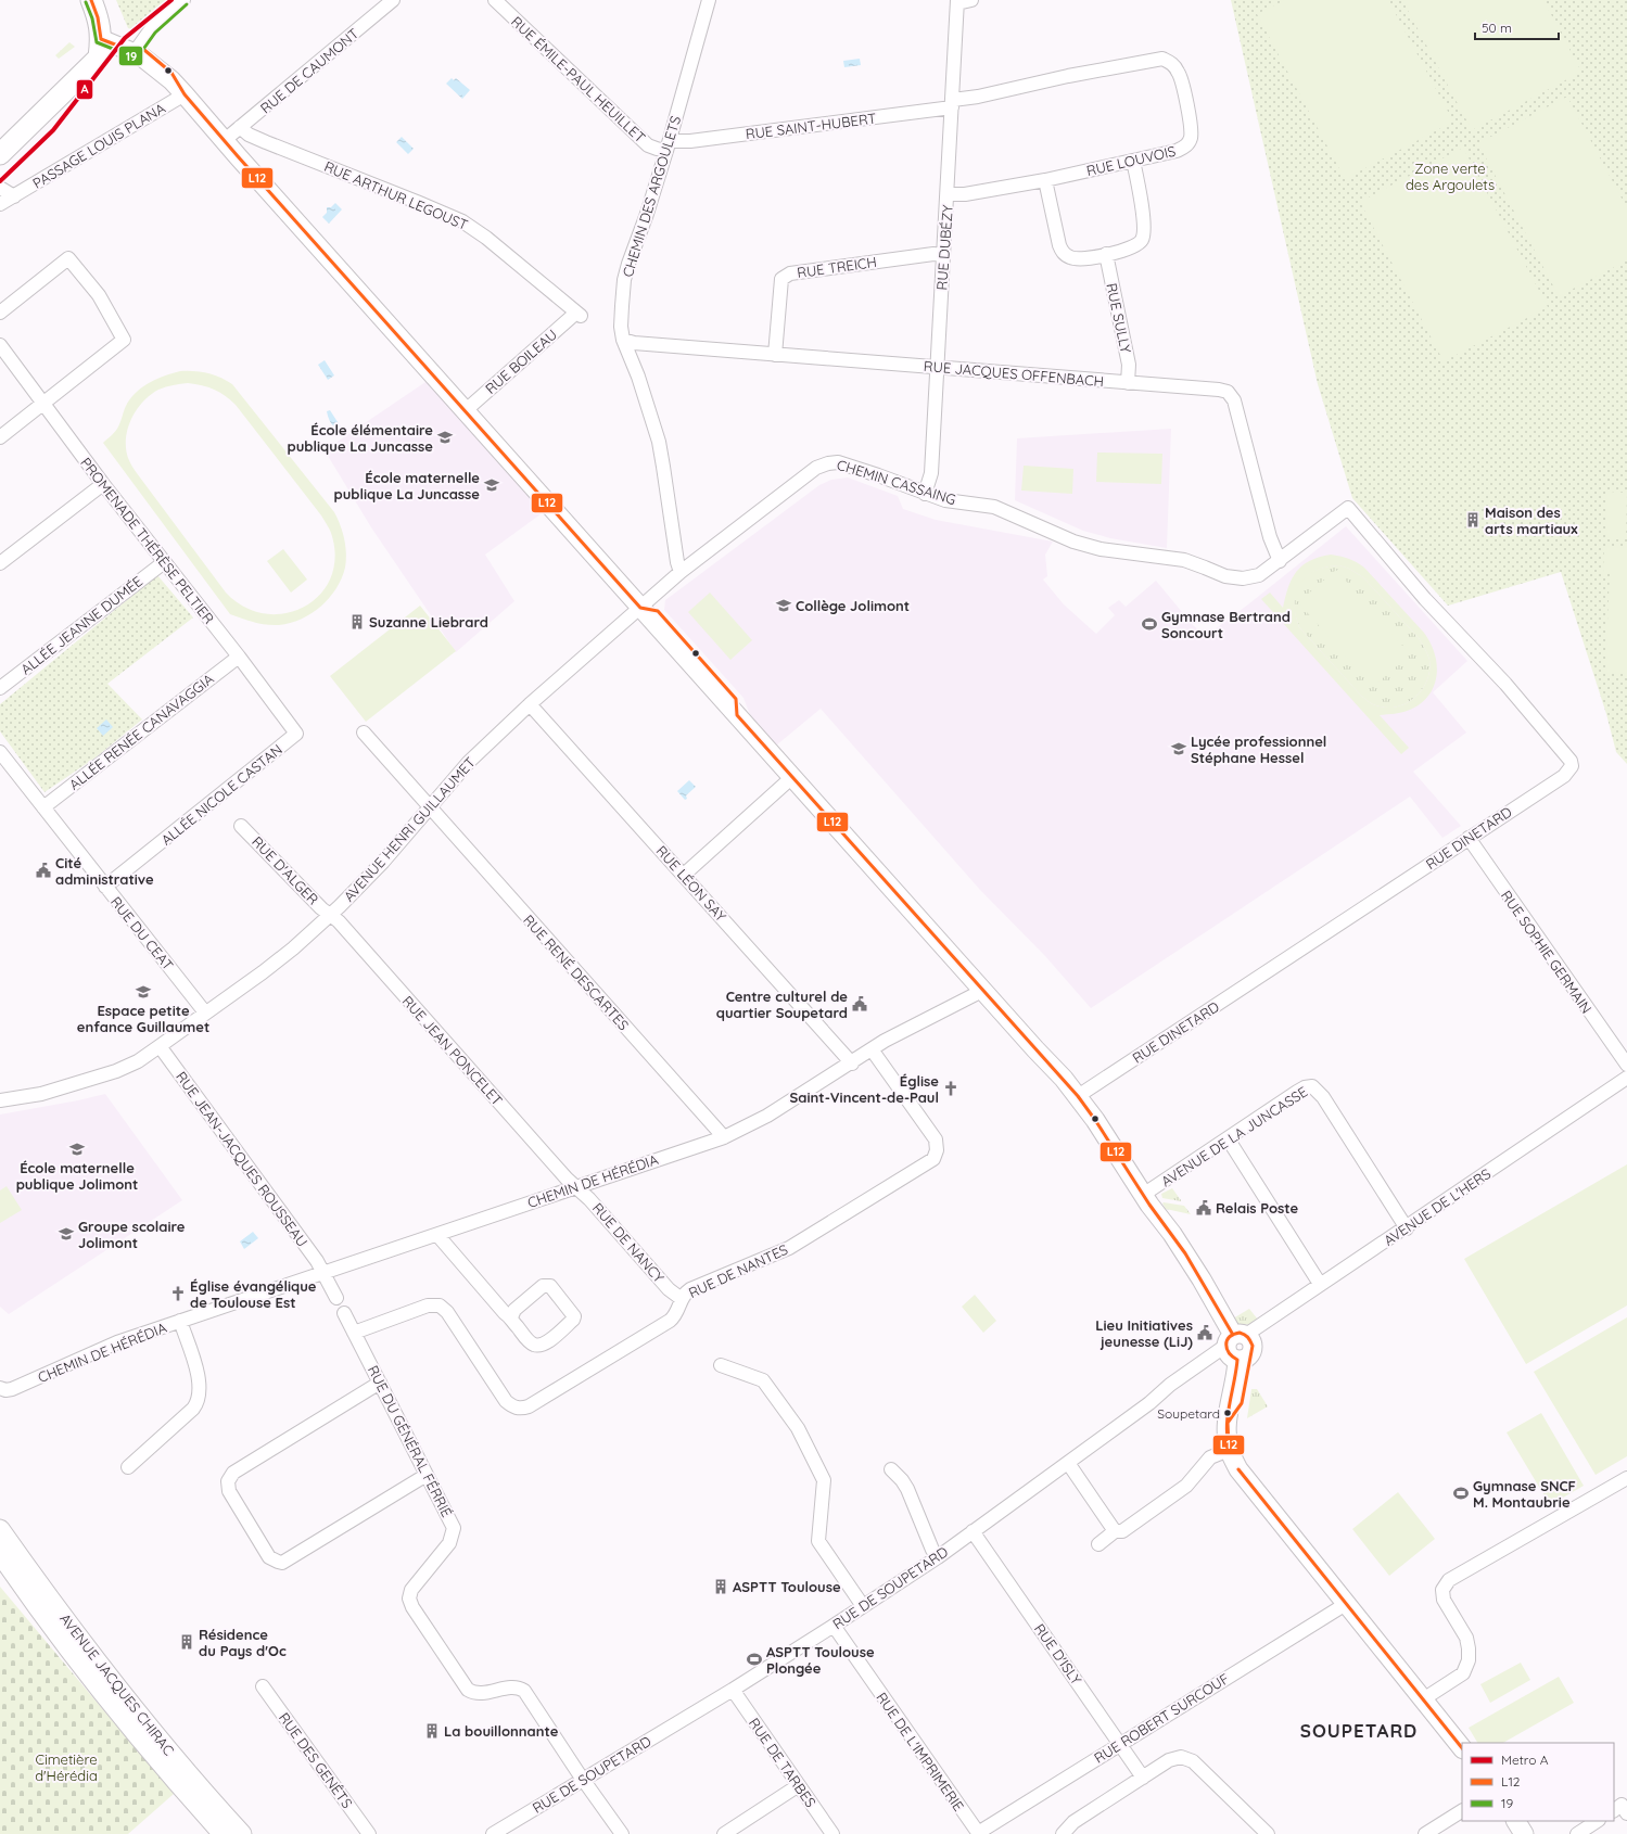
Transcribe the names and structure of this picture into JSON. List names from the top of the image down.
{
  "streets": {
    "street": [
      "RUE DE CAUMONT",
      "RUE ÉMILE-PAUL HEUILLET",
      "RUE SAINT-HUBERT",
      "PASSAGE LOUIS PLANA",
      "RUE LOUVOIS",
      "RUE ARTHUR LEGOUST",
      "CHEMIN DES ARGOULETS",
      "RUE DUBÉZY",
      "RUE TREICH",
      "RUE SULLY",
      "RUE BOILEAU",
      "RUE JACQUES OFFENBACH",
      "CHEMIN CASSAING",
      "PROMENADE THÉRÈSE PELTIER",
      "ALLÉE JEANNE DUMÉE",
      "ALLÉE RENÉE CANAVAGGIA",
      "ALLÉE NICOLE CASTAN",
      "AVENUE HENRI GUILLAUMET",
      "RUE DINETARD",
      "RUE D'ALGER",
      "RUE LÉON SAY",
      "RUE DU CEAT",
      "RUE SOPHIE GERMAIN",
      "RUE RENÉ DESCARTES",
      "RUE JEAN PONCELET",
      "AVENUE DE LA JUNCASSE",
      "RUE JEAN-JACQUES ROUSSEAU",
      "CHEMIN DE HÉRÉDIA",
      "AVENUE DE L'HERS",
      "RUE DE NANCY",
      "RUE DE NANTES",
      "RUE DU GÉNÉRAL FÉRRIÉ",
      "RUE DE SOUPETARD",
      "RUE D'ISLY",
      "AVENUE JACQUES CHIRAC",
      "RUE ROBERT SURCOUF",
      "RUE DE L'IMPRIMERIE",
      "RUE DES GENÊTS",
      "RUE DE TARBES"
    ]
  },
  "crossings": [
    ["RUE DE CAUMONT", "RUE ARTHUR LEGOUST"],
    ["RUE ÉMILE-PAUL HEUILLET", "RUE SAINT-HUBERT"],
    ["RUE ÉMILE-PAUL HEUILLET", "CHEMIN DES ARGOULETS"],
    ["RUE SAINT-HUBERT", "RUE LOUVOIS"],
    ["RUE SAINT-HUBERT", "CHEMIN DES ARGOULETS"],
    ["RUE SAINT-HUBERT", "RUE DUBÉZY"],
    ["RUE LOUVOIS", "RUE DUBÉZY"],
    ["RUE ARTHUR LEGOUST", "RUE BOILEAU"],
    ["CHEMIN DES ARGOULETS", "RUE JACQUES OFFENBACH"],
    ["CHEMIN DES ARGOULETS", "CHEMIN CASSAING"],
    ["RUE DUBÉZY", "RUE TREICH"],
    ["RUE DUBÉZY", "RUE JACQUES OFFENBACH"],
    ["RUE DUBÉZY", "CHEMIN CASSAING"],
    ["RUE TREICH", "RUE JACQUES OFFENBACH"],
    ["RUE SULLY", "RUE JACQUES OFFENBACH"],
    ["RUE JACQUES OFFENBACH", "CHEMIN CASSAING"],
    ["CHEMIN CASSAING", "AVENUE HENRI GUILLAUMET"],
    ["CHEMIN CASSAING", "RUE DINETARD"],
    ["PROMENADE THÉRÈSE PELTIER", "ALLÉE JEANNE DUMÉE"],
    ["PROMENADE THÉRÈSE PELTIER", "ALLÉE RENÉE CANAVAGGIA"],
    ["PROMENADE THÉRÈSE PELTIER", "ALLÉE NICOLE CASTAN"],
    ["ALLÉE RENÉE CANAVAGGIA", "RUE DU CEAT"],
    ["ALLÉE NICOLE CASTAN", "RUE DU CEAT"],
    ["AVENUE HENRI GUILLAUMET", "RUE D'ALGER"],
    ["AVENUE HENRI GUILLAUMET", "RUE LÉON SAY"],
    ["AVENUE HENRI GUILLAUMET", "RUE DU CEAT"],
    ["AVENUE HENRI GUILLAUMET", "RUE RENÉ DESCARTES"],
    ["AVENUE HENRI GUILLAUMET", "RUE JEAN PONCELET"],
    ["AVENUE HENRI GUILLAUMET", "RUE JEAN-JACQUES ROUSSEAU"],
    ["RUE DINETARD", "RUE SOPHIE GERMAIN"],
    ["RUE D'ALGER", "RUE JEAN PONCELET"],
    ["RUE LÉON SAY", "CHEMIN DE HÉRÉDIA"],
    ["RUE RENÉ DESCARTES", "CHEMIN DE HÉRÉDIA"],
    ["RUE JEAN PONCELET", "CHEMIN DE HÉRÉDIA"],
    ["RUE JEAN PONCELET", "RUE DE NANCY"],
    ["AVENUE DE LA JUNCASSE", "AVENUE DE L'HERS"],
    ["RUE JEAN-JACQUES ROUSSEAU", "CHEMIN DE HÉRÉDIA"],
    ["CHEMIN DE HÉRÉDIA", "RUE DE NANCY"],
    ["CHEMIN DE HÉRÉDIA", "RUE DE NANTES"],
    ["AVENUE DE L'HERS", "RUE DE SOUPETARD"],
    ["RUE DE NANCY", "RUE DE NANTES"],
    ["RUE DE NANTES", "RUE DU GÉNÉRAL FÉRRIÉ"],
    ["RUE DU GÉNÉRAL FÉRRIÉ", "RUE DE SOUPETARD"],
    ["RUE DE SOUPETARD", "RUE D'ISLY"],
    ["RUE DE SOUPETARD", "RUE DE L'IMPRIMERIE"],
    ["RUE DE SOUPETARD", "RUE DE TARBES"],
    ["RUE D'ISLY", "RUE ROBERT SURCOUF"],
    ["RUE ROBERT SURCOUF", "RUE DE L'IMPRIMERIE"]
  ],
  "districts": ["SOUPETARD"],
  "parks": ["Zone verte des Argoulets", "Cimetière d'Hérédia"],
  "places": {
    "school or university": [
      "École élémentaire publique La Juncasse",
      "École maternelle publique La Juncasse",
      "Collège Jolimont",
      "Lycée professionnel Stéphane Hessel",
      "Espace petite enfance Guillaumet",
      "École maternelle publique Jolimont",
      "Groupe scolaire Jolimont"
    ],
    "building": [
      "Maison des arts martiaux",
      "Suzanne Liebrard",
      "ASPTT Toulouse",
      "Résidence du Pays d'Oc",
      "La bouillonnante"
    ],
    "sports": ["Gymnase Bertrand Soncourt", "Gymnase SNCF M. Montaubrie", "ASPTT Toulouse Plongée"],
    "public building": [
      "Cité administrative",
      "Centre culturel de quartier Soupetard",
      "Relais Poste",
      "Lieu Initiatives jeunesse (LiJ)"
    ],
    "church": ["Église Saint-Vincent-de-Paul", "Église évangélique de Toulouse Est"],
    "other": ["Soupetard"]
  },
  "lines": ["metro line A", "transit line L12", "transit line 19"],
  "legend": ["Metro A", "L12", "19"],
  "scale_bar": "50 m"
}
